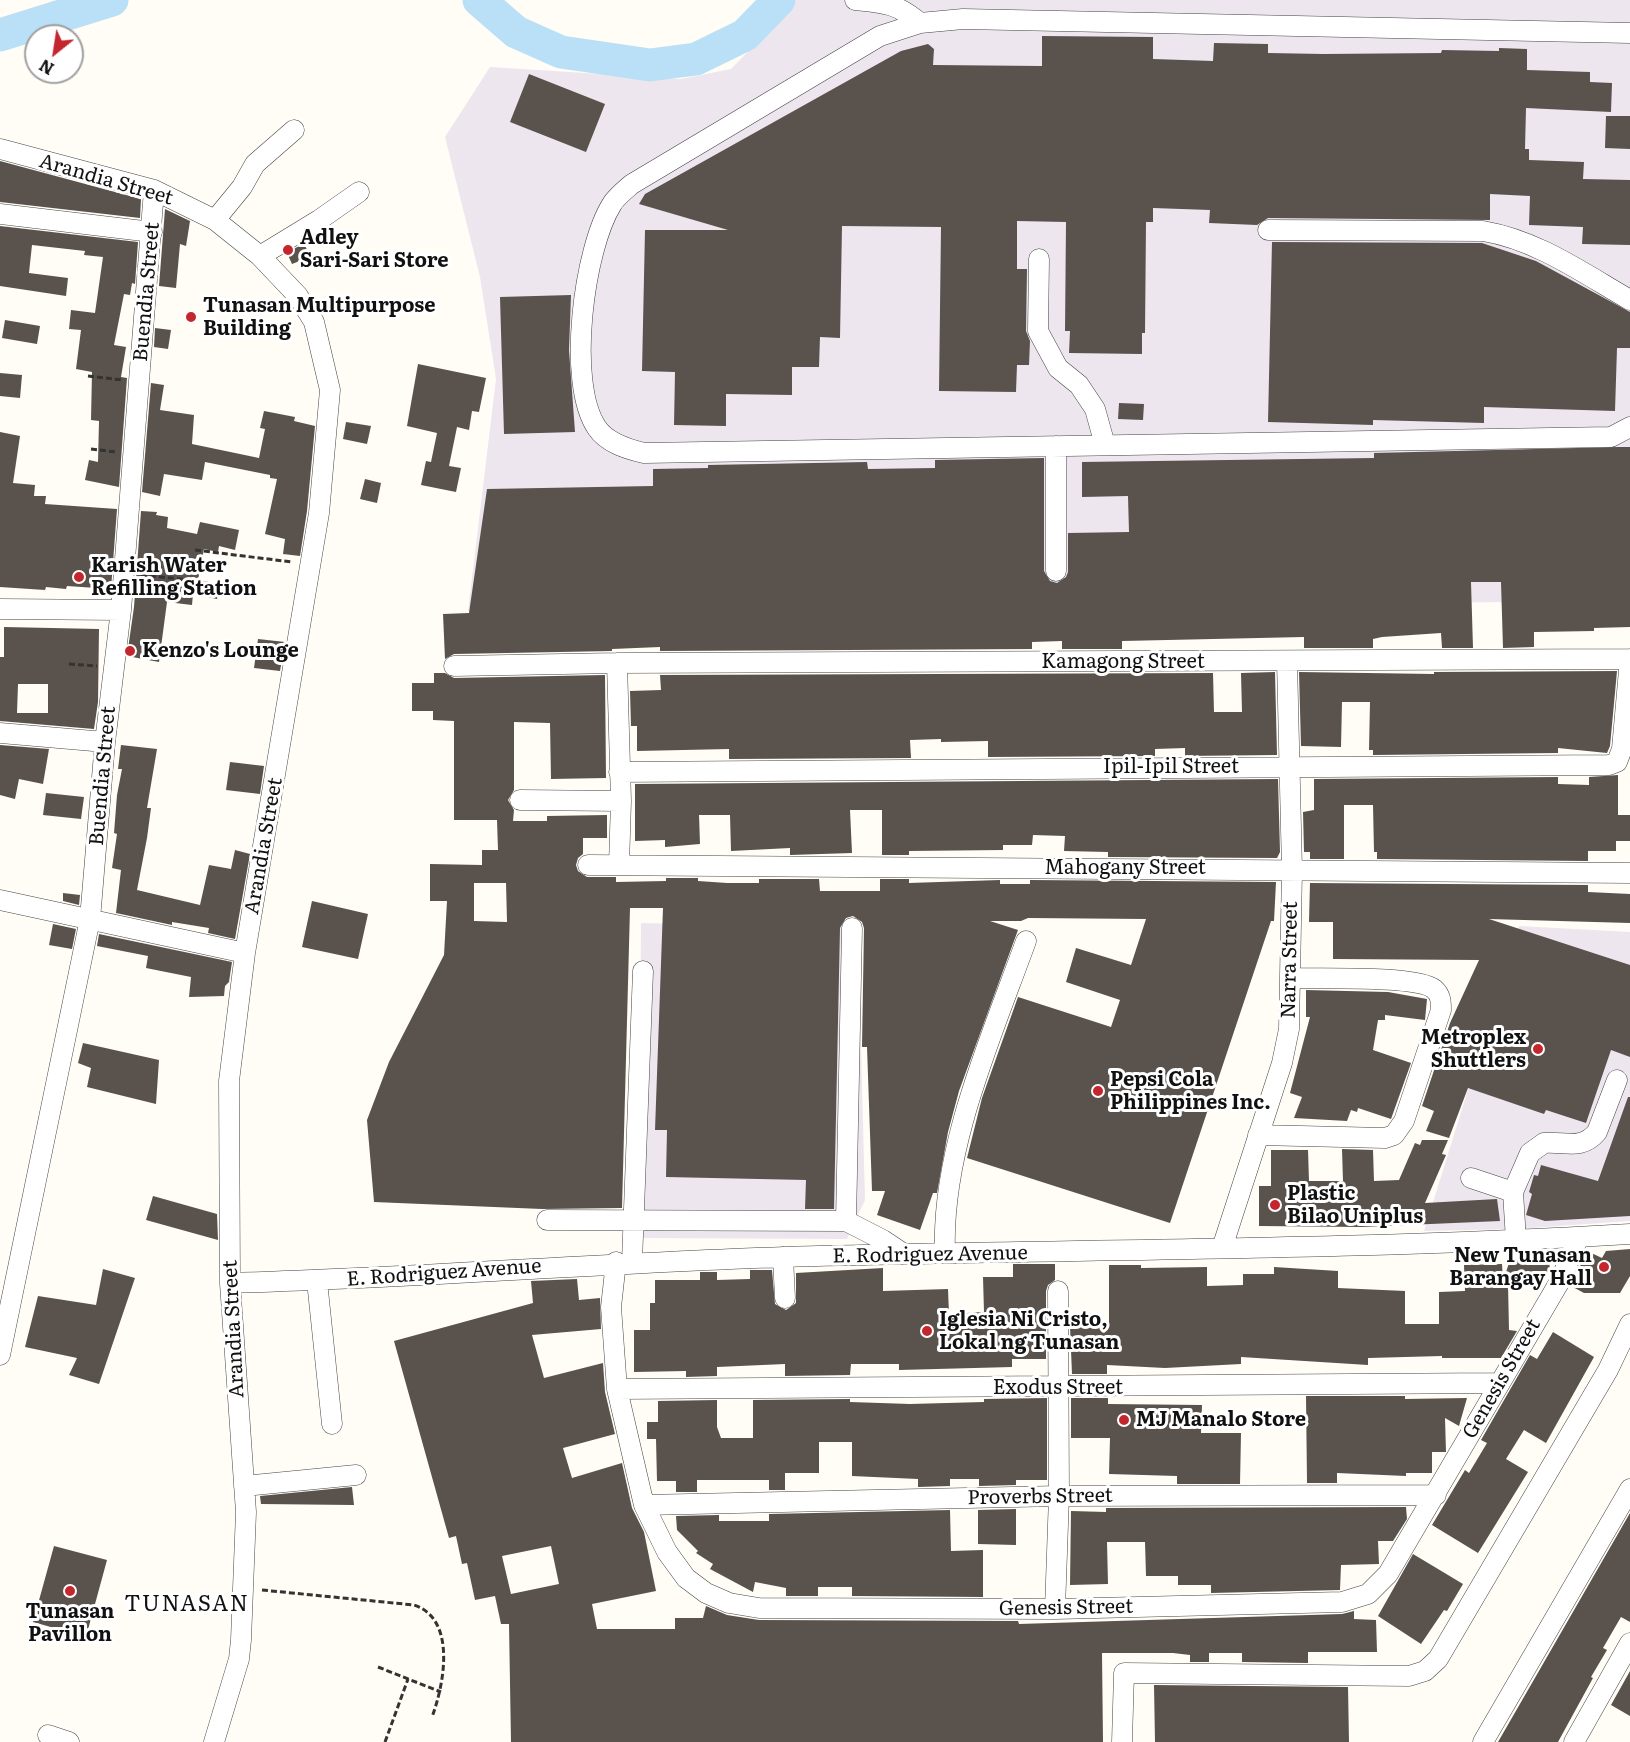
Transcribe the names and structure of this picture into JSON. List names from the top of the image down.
{
  "streets": {
    "street": [
      "Arandia Street",
      "Buendia Street",
      "Kamagong Street",
      "Ipil-Ipil Street",
      "Mahogany Street",
      "Narra Street",
      "E. Rodriguez Avenue",
      "Genesis Street",
      "Exodus Street",
      "Proverbs Street"
    ]
  },
  "crossings": [
    ["Arandia Street", "Buendia Street"],
    ["Arandia Street", "E. Rodriguez Avenue"],
    ["Kamagong Street", "Ipil-Ipil Street"],
    ["Kamagong Street", "Narra Street"],
    ["Ipil-Ipil Street", "Narra Street"],
    ["Mahogany Street", "Narra Street"],
    ["Narra Street", "E. Rodriguez Avenue"],
    ["E. Rodriguez Avenue", "Genesis Street"],
    ["Genesis Street", "Exodus Street"],
    ["Genesis Street", "Proverbs Street"]
  ],
  "districts": ["TUNASAN"],
  "places": [
    "Adley Sari-Sari Store",
    "Tunasan Multipurpose Building",
    "Karish Water Refilling Station",
    "Kenzo's Lounge",
    "Metroplex Shuttlers",
    "Pepsi Cola Philippines Inc.",
    "Plastic Bilao Uniplus",
    "New Tunasan Barangay Hall",
    "Iglesia Ni Cristo, Lokal ng Tunasan",
    "MJ Manalo Store",
    "Tunasan Pavillon"
  ],
  "north": "bottom left"
}
